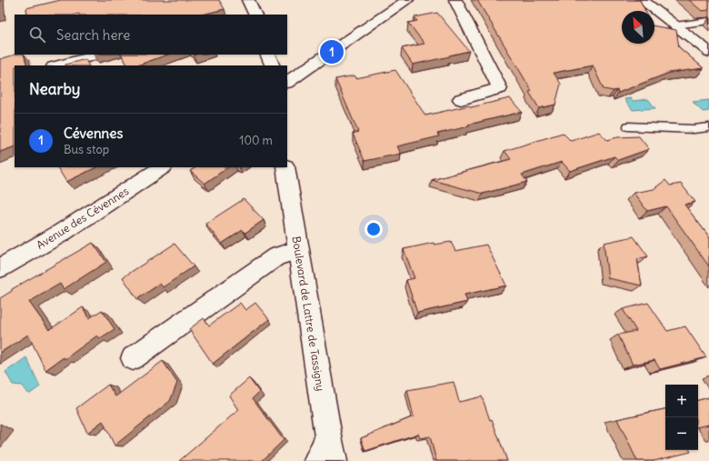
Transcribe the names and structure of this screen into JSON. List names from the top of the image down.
{
  "streets": {
    "street": ["Avenue des Cévennes", "Boulevard de Lattre de Tassigny"]
  },
  "north": "top left",
  "page": {
    "search": "Search here",
    "pins": "1",
    "heading": "Nearby",
    "list": [
      {
        "mark": "1",
        "name": "Cévennes",
        "note": "Bus stop",
        "value": "100 m"
      }
    ],
    "map_buttons": ["+", "−"]
  }
}
